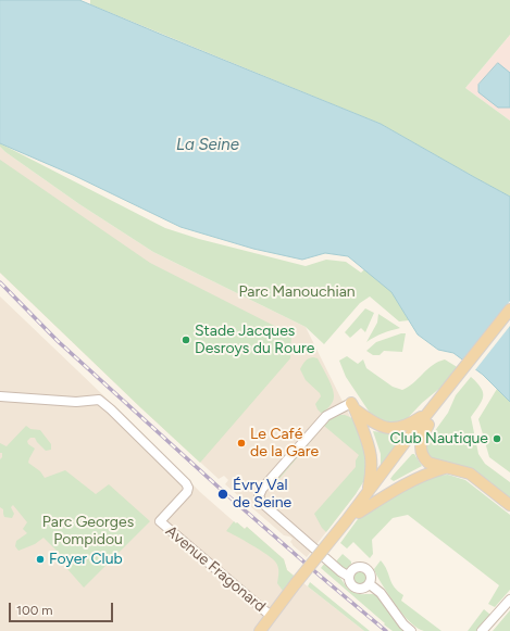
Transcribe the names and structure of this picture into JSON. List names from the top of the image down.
{
  "streets": {
    "street": ["Avenue Fragonard"]
  },
  "water": ["La Seine"],
  "parks": ["Parc Manouchian", "Parc Georges Pompidou"],
  "places": [
    "Stade Jacques Desroys du Roure",
    "Club Nautique",
    "Le Café de la Gare",
    "Évry Val de Seine",
    "Foyer Club"
  ],
  "scale_bar": "100 m"
}
